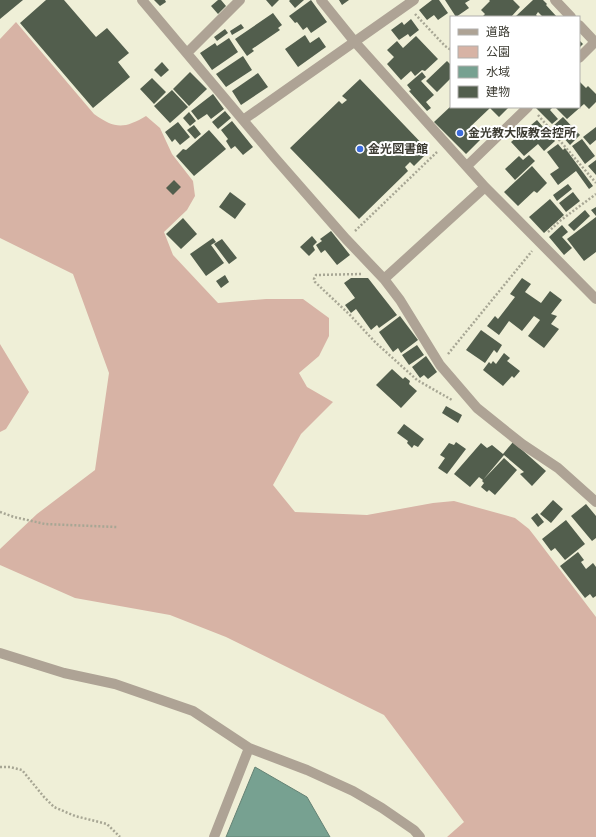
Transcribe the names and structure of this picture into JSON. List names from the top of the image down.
{
  "places": ["金光教大阪教会控所", "金光図書館"],
  "legend": [
    "道路",
    "公園",
    "水域",
    "建物"
  ]
}
